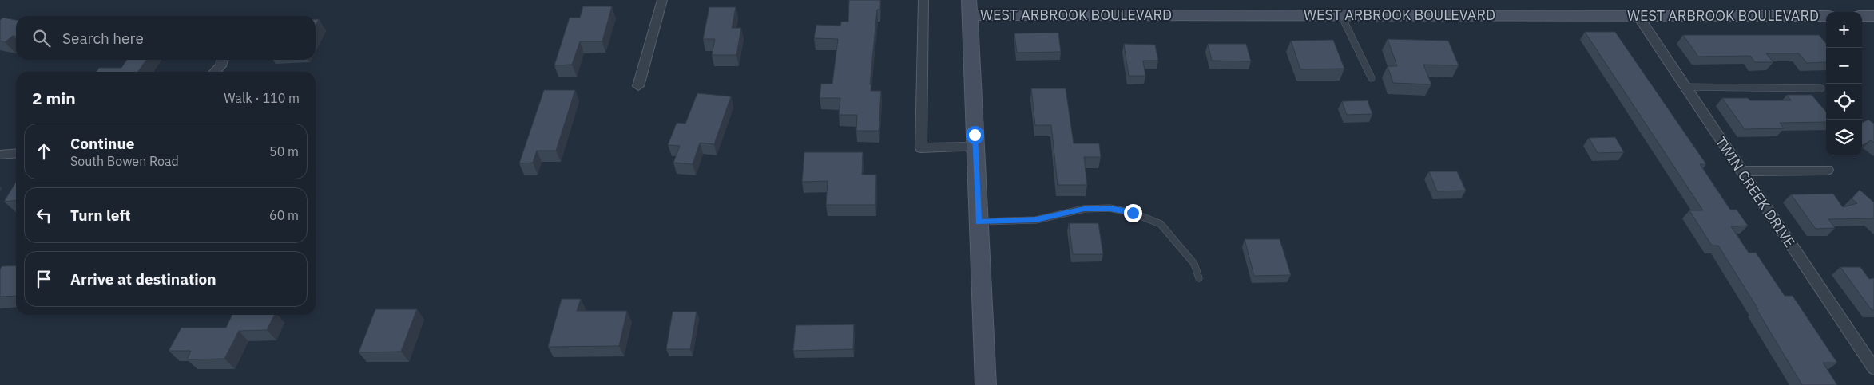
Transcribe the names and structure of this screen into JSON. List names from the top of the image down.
{
  "streets": {
    "street": ["WEST ARBROOK BOULEVARD", "TWIN CREEK DRIVE"]
  },
  "crossings": [
    ["WEST ARBROOK BOULEVARD", "TWIN CREEK DRIVE"]
  ],
  "page": {
    "map_buttons": ["+", "−"],
    "search": "Search here",
    "heading": ["2 min", "Walk · 110 m"],
    "list": [
      ["Continue", "South Bowen Road", "50 m"],
      ["Turn left", "60 m"],
      "Arrive at destination"
    ]
  }
}
